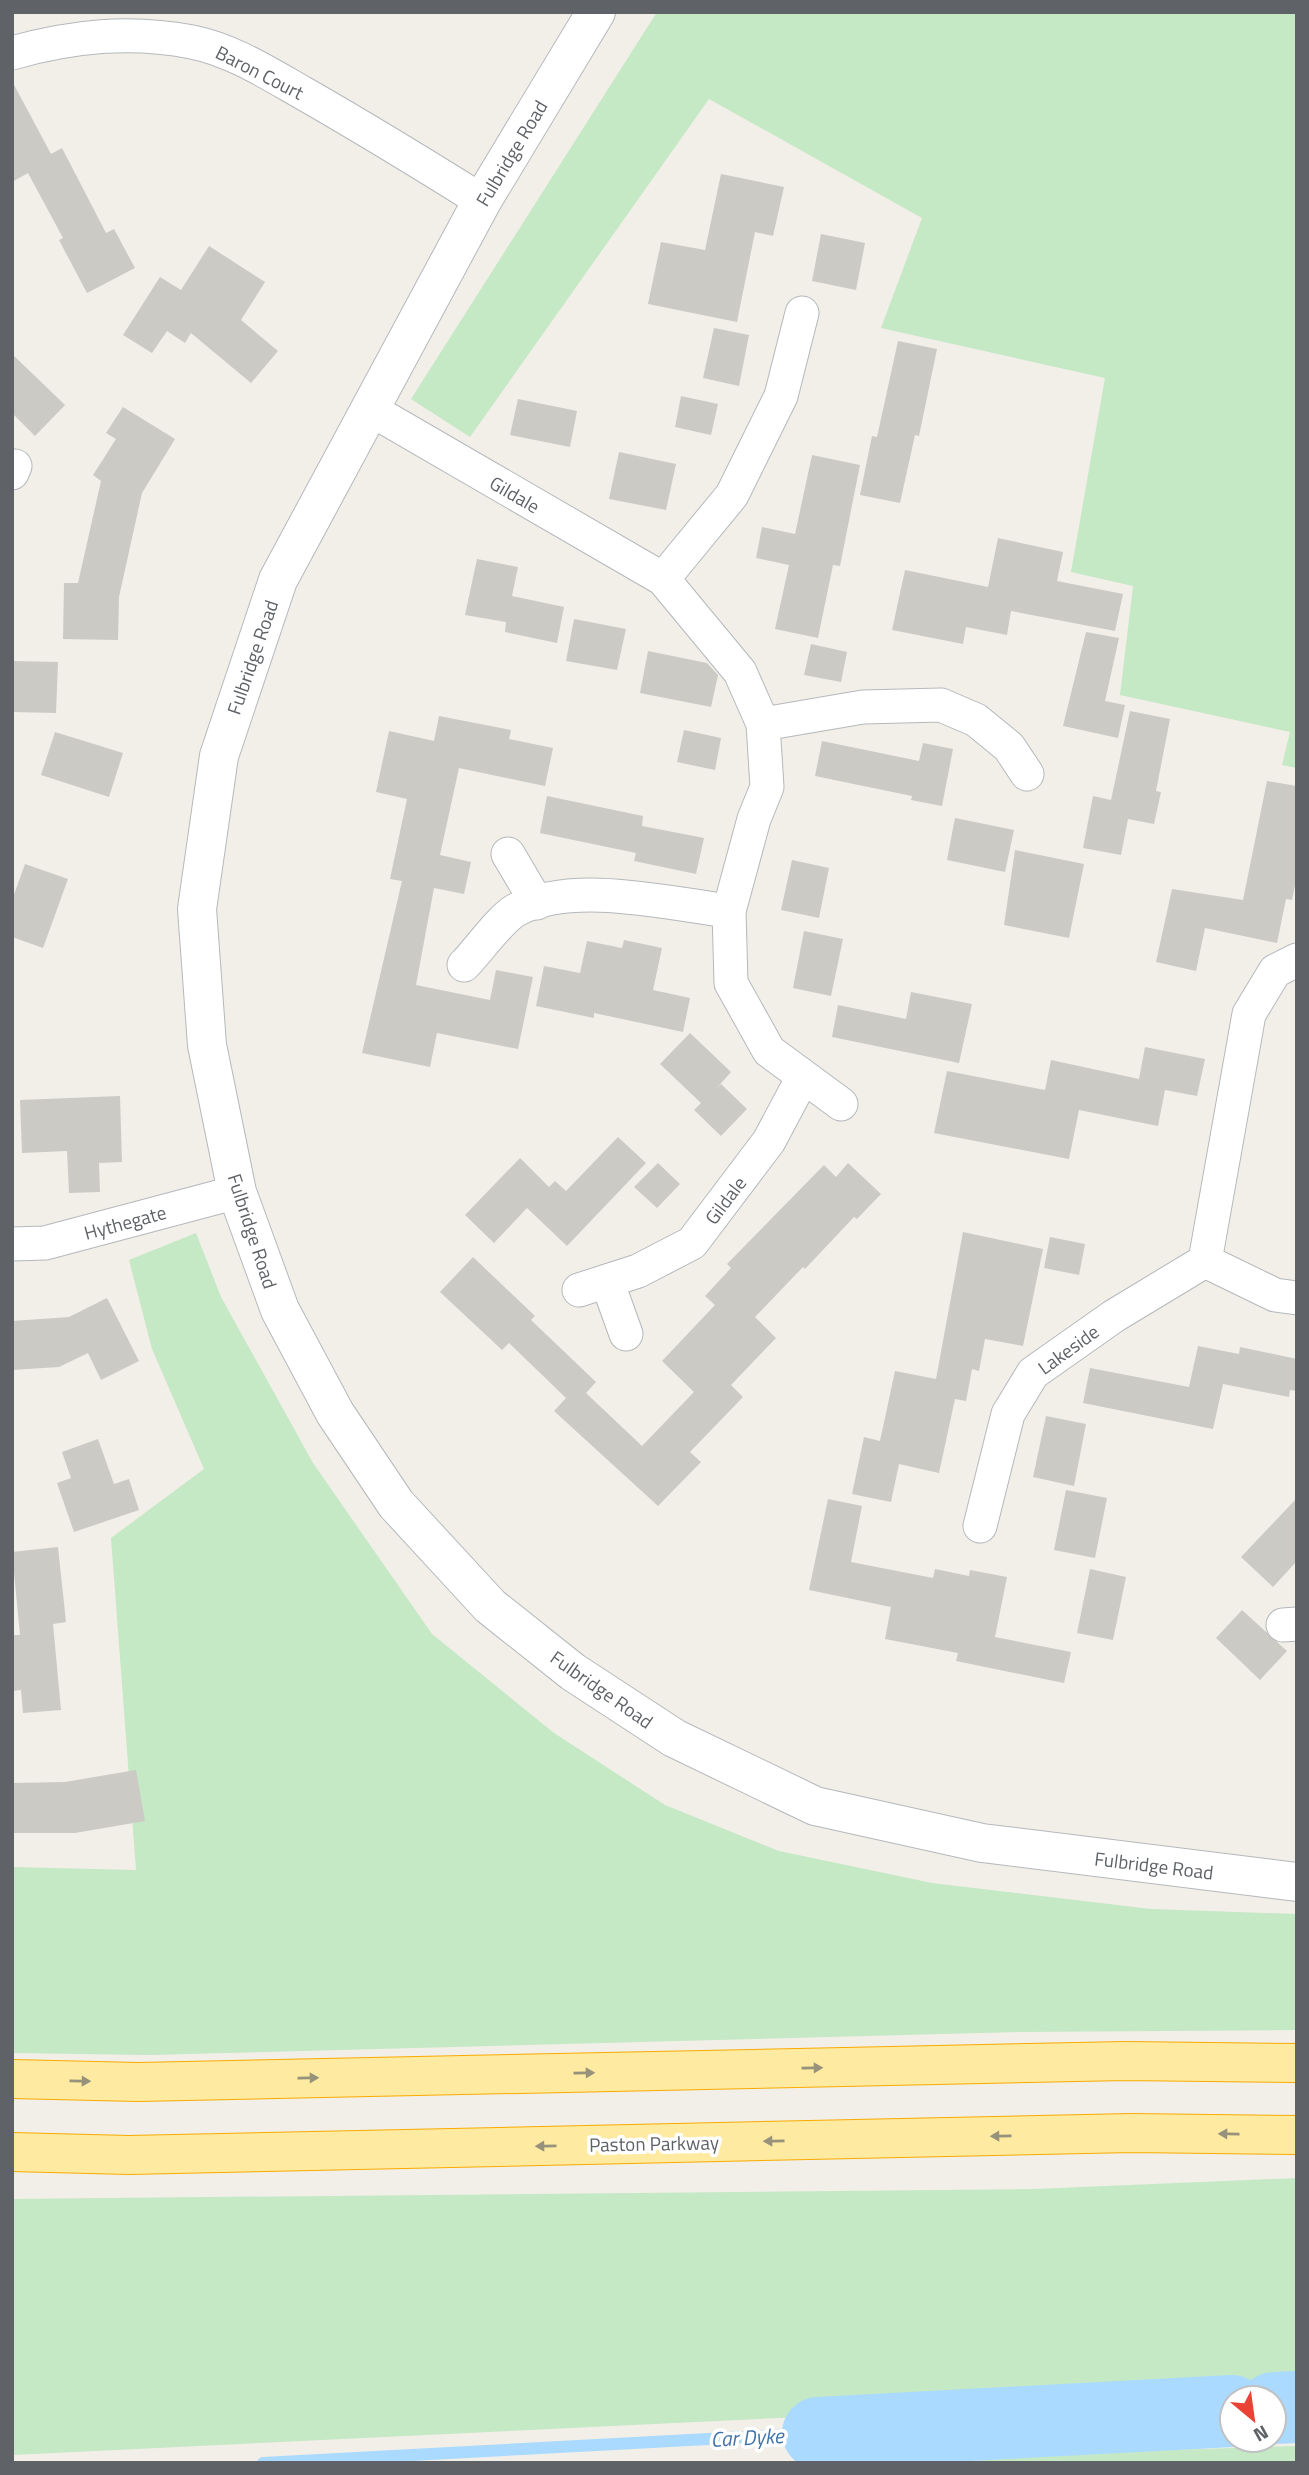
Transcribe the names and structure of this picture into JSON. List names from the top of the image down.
{
  "streets": {
    "highway": ["Paston Parkway"],
    "street": [
      "Baron Court",
      "Fulbridge Road",
      "Gildale",
      "Hythegate",
      "Lakeside"
    ]
  },
  "crossings": [
    ["Baron Court", "Fulbridge Road"],
    ["Fulbridge Road", "Gildale"],
    ["Fulbridge Road", "Hythegate"]
  ],
  "water": ["Car Dyke"],
  "north": "bottom right"
}
